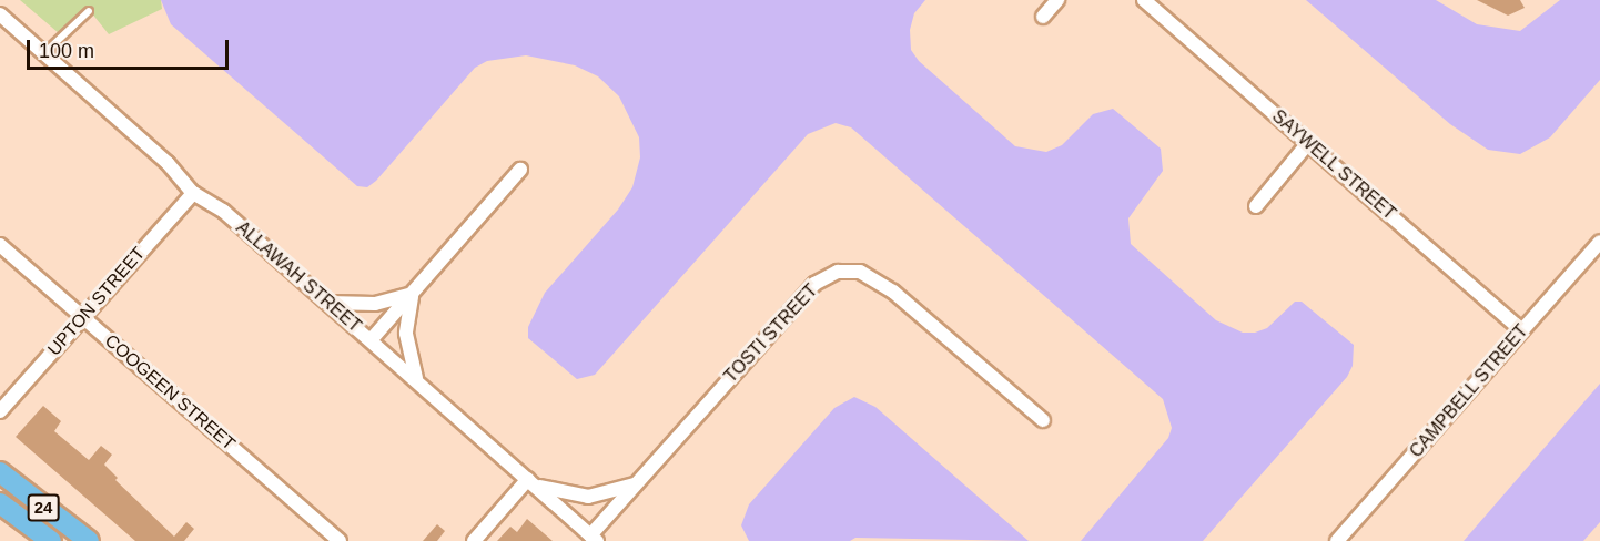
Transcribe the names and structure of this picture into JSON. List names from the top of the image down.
{
  "streets": {
    "main road": ["24"],
    "street": [
      "SAYWELL STREET",
      "ALLAWAH STREET",
      "UPTON STREET",
      "TOSTI STREET",
      "CAMPBELL STREET",
      "COOGEEN STREET"
    ]
  },
  "crossings": [
    ["SAYWELL STREET", "CAMPBELL STREET"],
    ["ALLAWAH STREET", "UPTON STREET"],
    ["ALLAWAH STREET", "TOSTI STREET"],
    ["UPTON STREET", "COOGEEN STREET"]
  ],
  "scale_bar": "100 m"
}
